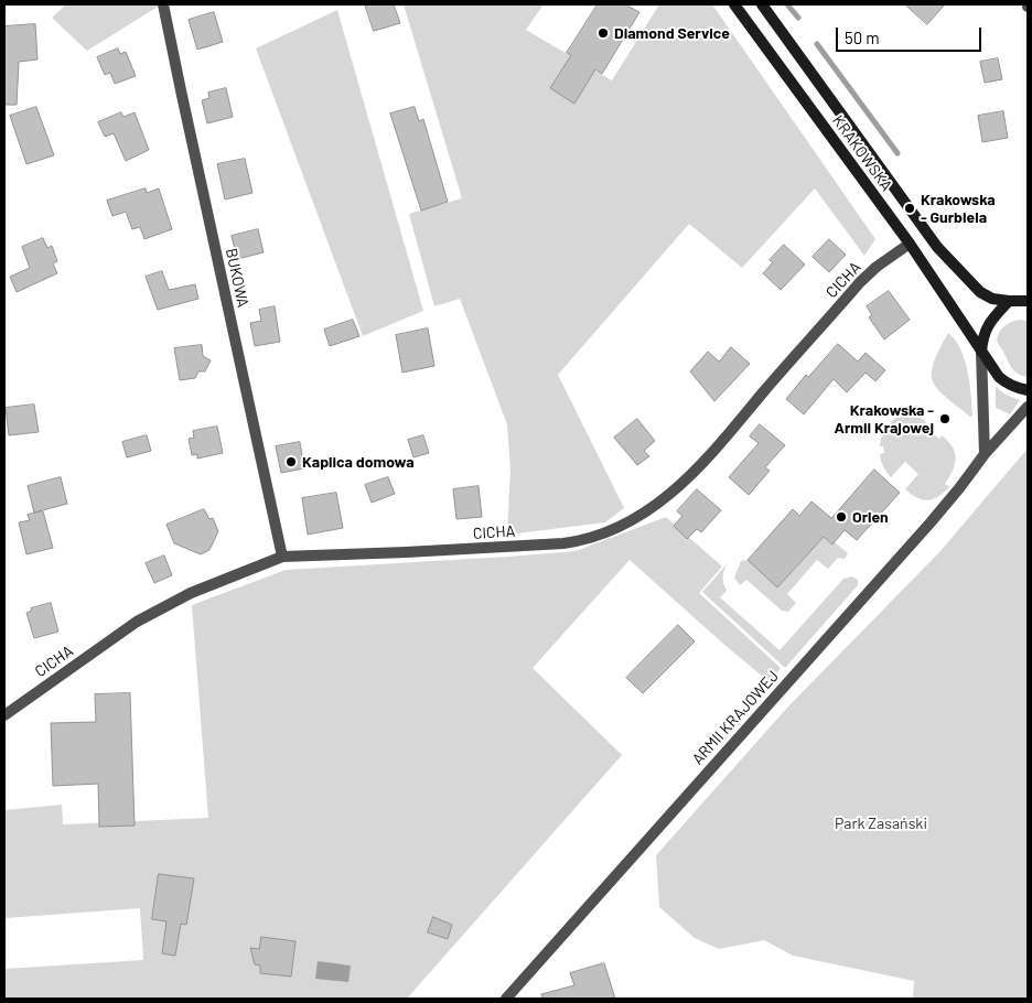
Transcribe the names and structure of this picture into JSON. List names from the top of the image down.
{
  "streets": {
    "main road": ["KRAKOWSKA"],
    "street": ["BUKOWA", "CICHA", "ARMII KRAJOWEJ"]
  },
  "crossings": [
    ["KRAKOWSKA", "CICHA"],
    ["BUKOWA", "CICHA"]
  ],
  "parks": ["Park Zasański"],
  "places": [
    "Diamond Service",
    "Krakowska - Gurbiela",
    "Krakowska - Armii Krajowej",
    "Kaplica domowa",
    "Orlen"
  ],
  "scale_bar": "50 m"
}
